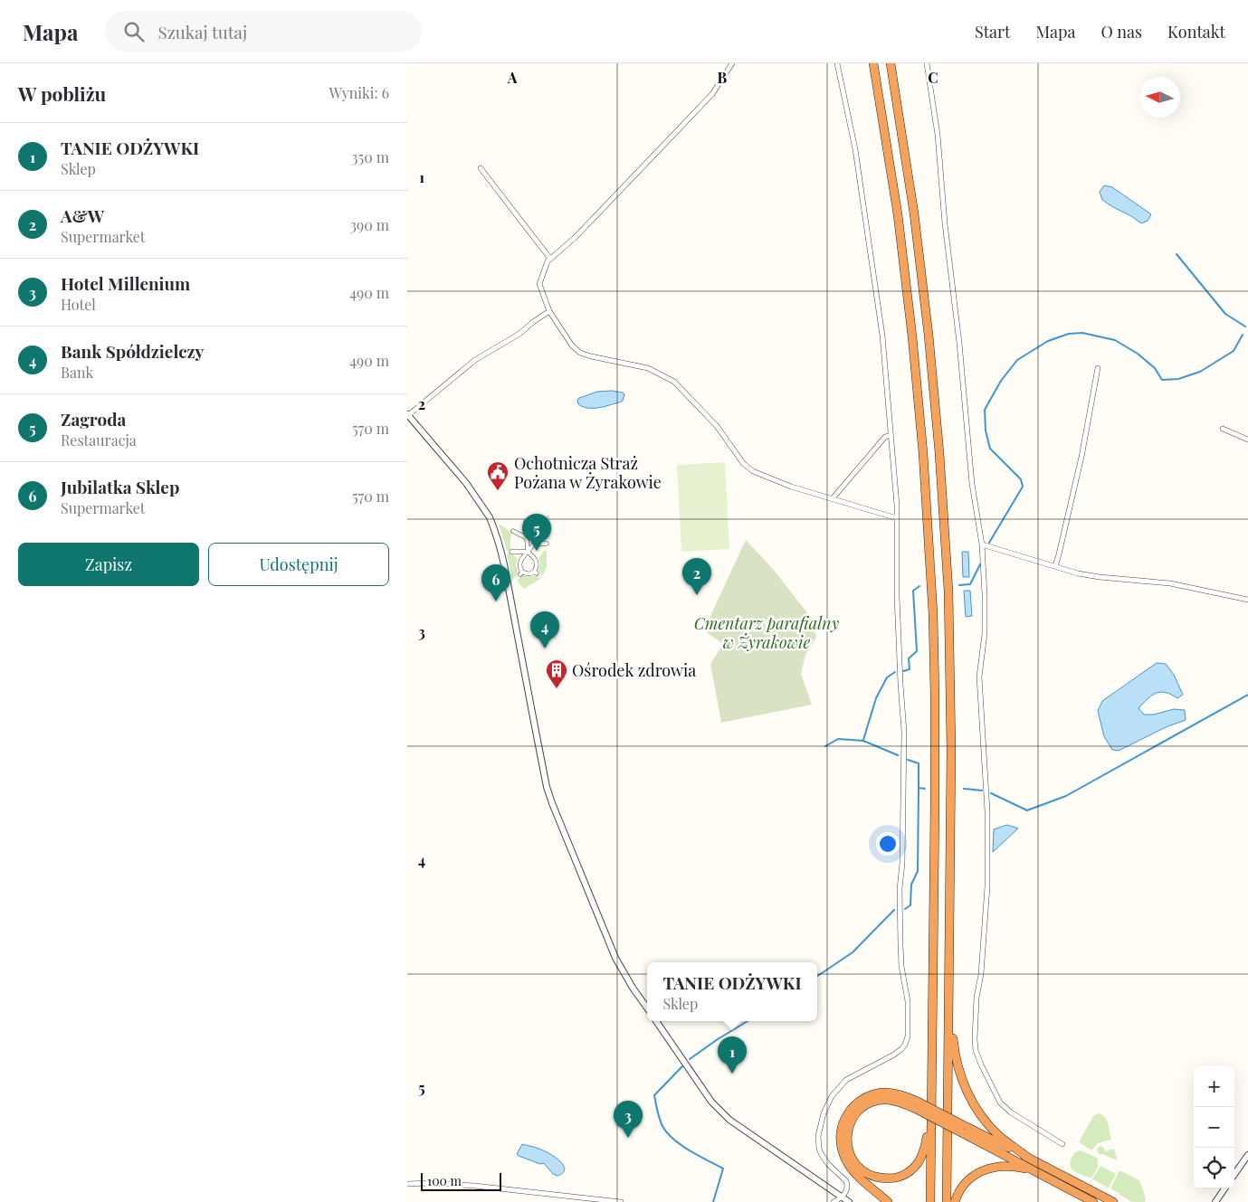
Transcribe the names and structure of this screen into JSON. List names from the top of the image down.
{
  "parks": ["Cmentarz parafialny w Żyrakowie"],
  "places": {
    "public building": ["Ochotnicza Straż Pożana w Żyrakowie"],
    "building": ["Ośrodek zdrowia"]
  },
  "scale_bar": "100 m",
  "north": "left",
  "page": {
    "header": "Mapa",
    "search": "Szukaj tutaj",
    "nav": [
      "Start",
      "Mapa",
      "O nas",
      "Kontakt"
    ],
    "heading": ["W pobliżu", "Wyniki: 6"],
    "list": [
      {
        "mark": "1",
        "name": "TANIE ODŻYWKI",
        "note": "Sklep",
        "value": "350 m"
      },
      {
        "mark": "2",
        "name": "A&W",
        "note": "Supermarket",
        "value": "390 m"
      },
      {
        "mark": "3",
        "name": "Hotel Millenium",
        "note": "Hotel",
        "value": "490 m"
      },
      {
        "mark": "4",
        "name": "Bank Spółdzielczy",
        "note": "Bank",
        "value": "490 m"
      },
      {
        "mark": "5",
        "name": "Zagroda",
        "note": "Restauracja",
        "value": "570 m"
      },
      {
        "mark": "6",
        "name": "Jubilatka Sklep",
        "note": "Supermarket",
        "value": "570 m"
      }
    ],
    "pins": [
      "5",
      "2",
      "6",
      "4",
      "1",
      "3"
    ],
    "buttons": ["Zapisz", "Udostępnij"],
    "popup": ["TANIE ODŻYWKI", "Sklep"],
    "map_buttons": ["+", "−"],
    "scale": "100 m"
  },
  "grid": {
    "columns": ["A", "B", "C"],
    "rows": [
      "1",
      "2",
      "3",
      "4",
      "5"
    ]
  }
}
